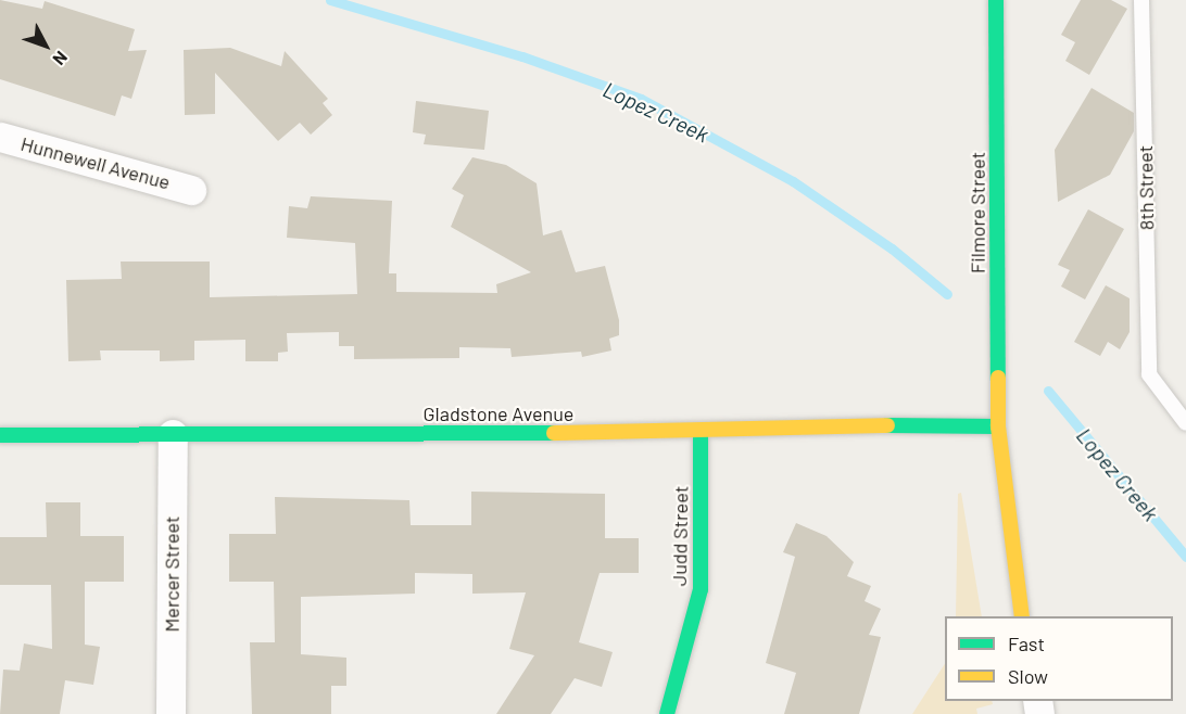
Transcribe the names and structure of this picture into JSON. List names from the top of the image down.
{
  "streets": {
    "street": [
      "Hunnewell Avenue",
      "Filmore Street",
      "Gladstone Avenue",
      "Judd Street",
      "Mercer Street"
    ],
    "lane": ["8th Street"]
  },
  "crossings": [
    ["Filmore Street", "Gladstone Avenue"],
    ["Gladstone Avenue", "Judd Street"],
    ["Gladstone Avenue", "Mercer Street"]
  ],
  "water": ["Lopez Creek"],
  "legend": ["Fast", "Slow"],
  "north": "bottom right"
}
